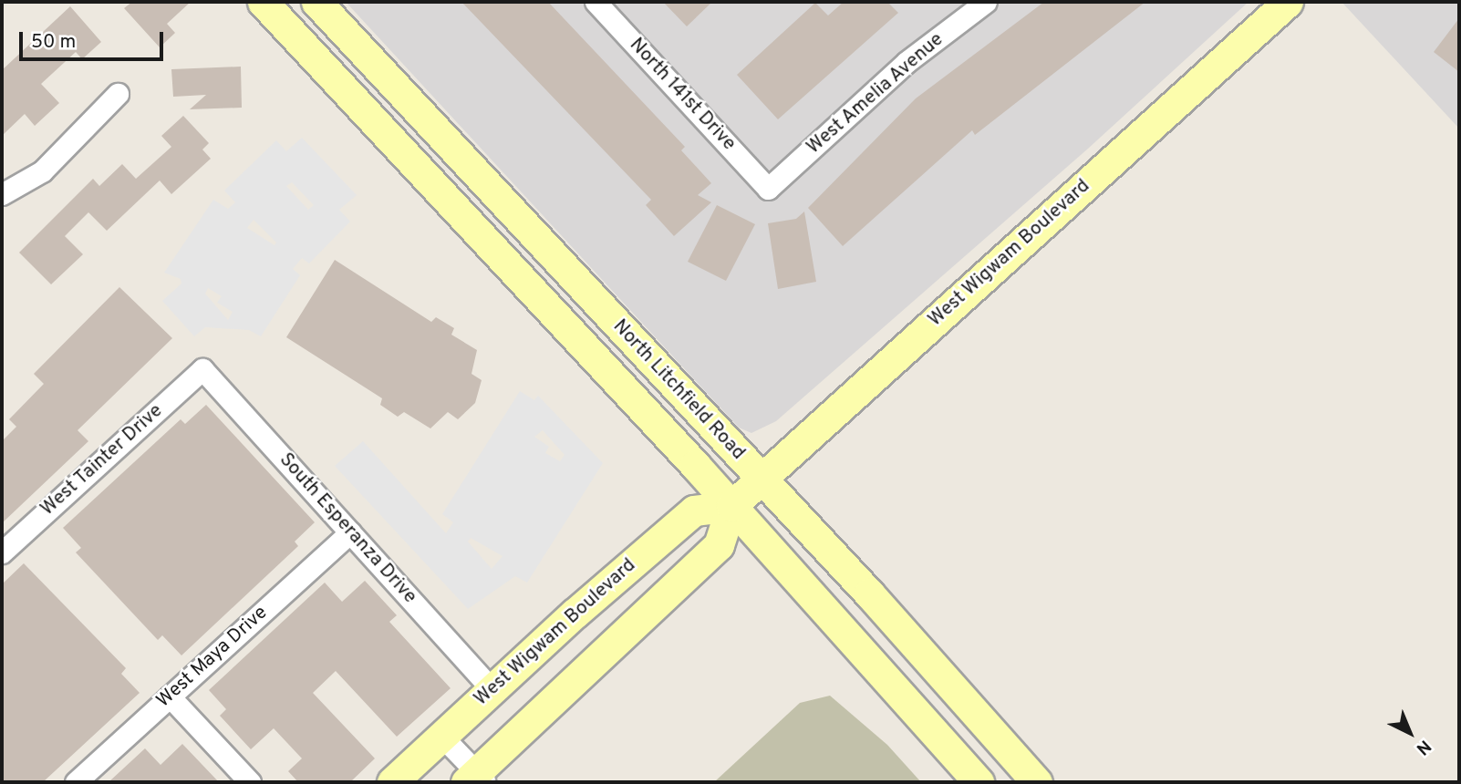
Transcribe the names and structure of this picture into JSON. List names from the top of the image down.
{
  "streets": {
    "main road": ["West Wigwam Boulevard", "North Litchfield Road"],
    "street": [
      "West Amelia Avenue",
      "North 141st Drive",
      "West Tainter Drive",
      "South Esperanza Drive",
      "West Maya Drive"
    ]
  },
  "crossings": [
    ["West Amelia Avenue", "North 141st Drive"],
    ["West Wigwam Boulevard", "North Litchfield Road"],
    ["West Wigwam Boulevard", "South Esperanza Drive"],
    ["West Tainter Drive", "South Esperanza Drive"],
    ["South Esperanza Drive", "West Maya Drive"]
  ],
  "scale_bar": "50 m",
  "north": "bottom right"
}
